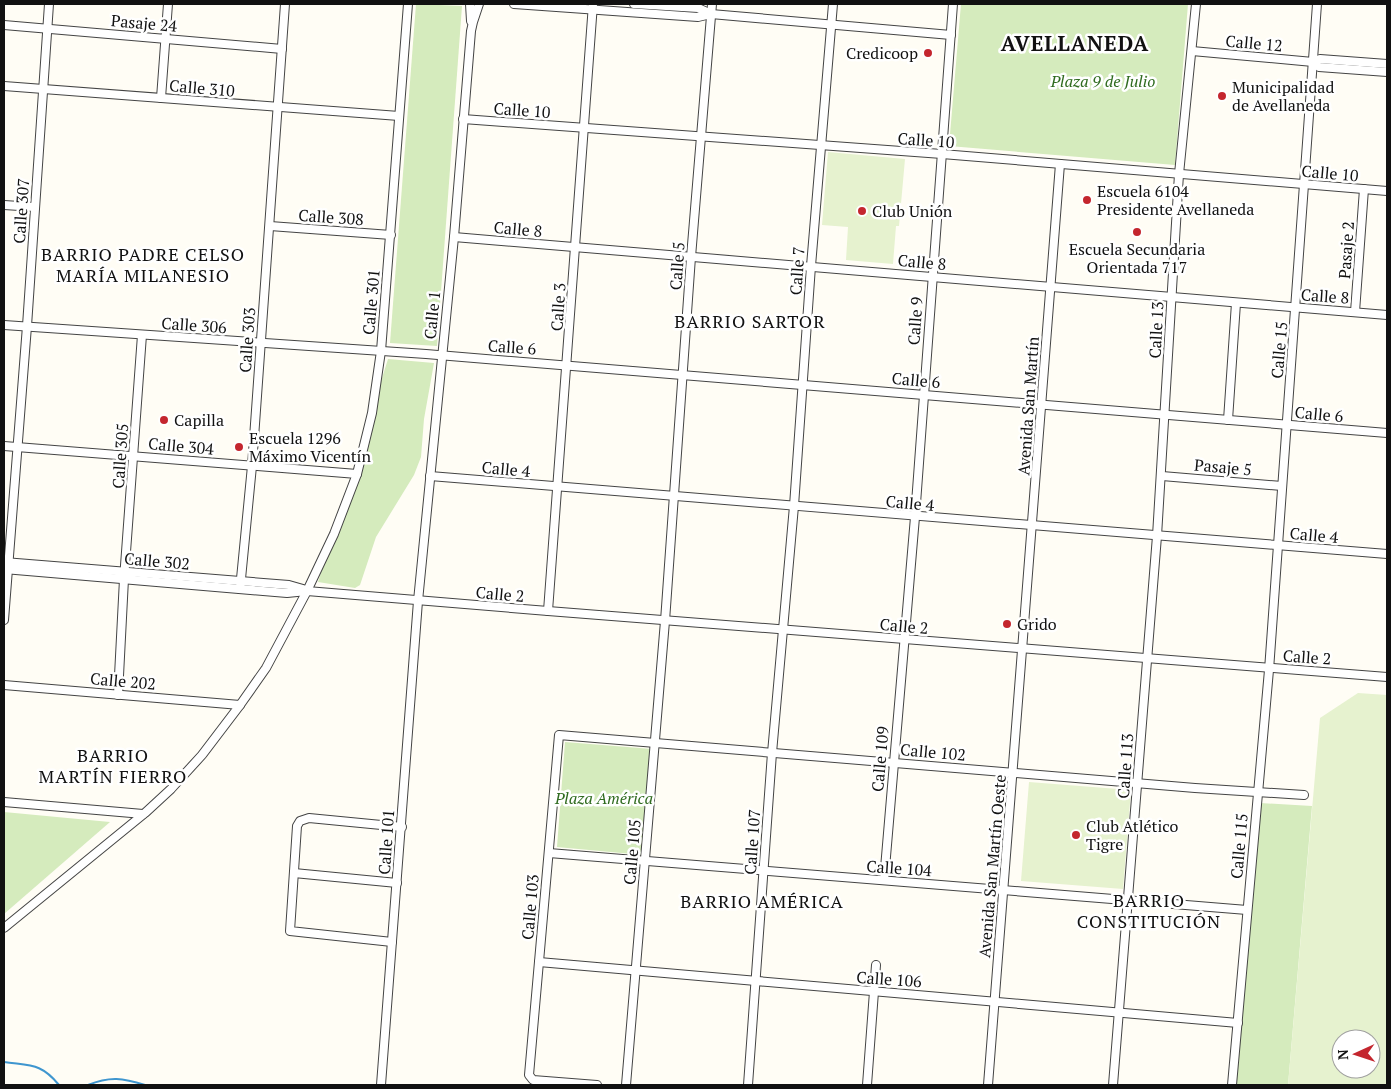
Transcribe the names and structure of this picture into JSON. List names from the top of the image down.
{
  "streets": {
    "street": [
      "Pasaje 24",
      "Calle 12",
      "Calle 310",
      "Calle 10",
      "Calle 307",
      "Calle 308",
      "Calle 8",
      "Pasaje 2",
      "Calle 5",
      "Calle 7",
      "Calle 301",
      "Calle 3",
      "Calle 1",
      "Calle 9",
      "Calle 306",
      "Calle 13",
      "Calle 303",
      "Calle 6",
      "Calle 15",
      "Avenida San Martín",
      "Calle 304",
      "Calle 305",
      "Pasaje 5",
      "Calle 4",
      "Calle 302",
      "Calle 2",
      "Calle 202",
      "Calle 102",
      "Calle 109",
      "Calle 113",
      "Calle 101",
      "Calle 107",
      "Calle 115",
      "Calle 105",
      "Avenida San Martín Oeste",
      "Calle 104",
      "Calle 103",
      "Calle 106"
    ]
  },
  "crossings": [
    ["Pasaje 24", "Calle 307"],
    ["Pasaje 24", "Calle 303"],
    ["Calle 12", "Calle 13"],
    ["Calle 12", "Calle 15"],
    ["Calle 310", "Calle 307"],
    ["Calle 310", "Calle 301"],
    ["Calle 310", "Calle 303"],
    ["Calle 10", "Pasaje 2"],
    ["Calle 10", "Calle 5"],
    ["Calle 10", "Calle 7"],
    ["Calle 10", "Calle 3"],
    ["Calle 10", "Calle 1"],
    ["Calle 10", "Calle 9"],
    ["Calle 10", "Calle 13"],
    ["Calle 10", "Calle 15"],
    ["Calle 10", "Avenida San Martín"],
    ["Calle 307", "Calle 306"],
    ["Calle 307", "Calle 304"],
    ["Calle 307", "Calle 302"],
    ["Calle 308", "Calle 301"],
    ["Calle 308", "Calle 303"],
    ["Calle 8", "Pasaje 2"],
    ["Calle 8", "Calle 5"],
    ["Calle 8", "Calle 7"],
    ["Calle 8", "Calle 3"],
    ["Calle 8", "Calle 1"],
    ["Calle 8", "Calle 9"],
    ["Calle 8", "Calle 13"],
    ["Calle 8", "Calle 15"],
    ["Calle 8", "Avenida San Martín"],
    ["Calle 5", "Calle 6"],
    ["Calle 5", "Calle 4"],
    ["Calle 5", "Calle 2"],
    ["Calle 5", "Calle 105"],
    ["Calle 7", "Calle 6"],
    ["Calle 7", "Calle 4"],
    ["Calle 7", "Calle 2"],
    ["Calle 7", "Calle 107"],
    ["Calle 301", "Calle 306"],
    ["Calle 301", "Calle 304"],
    ["Calle 301", "Calle 302"],
    ["Calle 301", "Calle 202"],
    ["Calle 3", "Calle 6"],
    ["Calle 3", "Calle 4"],
    ["Calle 3", "Calle 2"],
    ["Calle 1", "Calle 306"],
    ["Calle 1", "Calle 6"],
    ["Calle 1", "Calle 4"],
    ["Calle 1", "Calle 302"],
    ["Calle 1", "Calle 2"],
    ["Calle 1", "Calle 101"],
    ["Calle 9", "Calle 6"],
    ["Calle 9", "Calle 4"],
    ["Calle 9", "Calle 2"],
    ["Calle 9", "Calle 109"],
    ["Calle 306", "Calle 303"],
    ["Calle 306", "Calle 6"],
    ["Calle 306", "Calle 305"],
    ["Calle 13", "Calle 6"],
    ["Calle 13", "Pasaje 5"],
    ["Calle 13", "Calle 4"],
    ["Calle 13", "Calle 2"],
    ["Calle 13", "Calle 113"],
    ["Calle 303", "Calle 304"],
    ["Calle 303", "Calle 302"],
    ["Calle 6", "Calle 15"],
    ["Calle 6", "Avenida San Martín"],
    ["Calle 15", "Pasaje 5"],
    ["Calle 15", "Calle 4"],
    ["Calle 15", "Calle 2"],
    ["Calle 15", "Calle 115"],
    ["Avenida San Martín", "Calle 4"],
    ["Avenida San Martín", "Calle 2"],
    ["Avenida San Martín", "Avenida San Martín Oeste"],
    ["Calle 304", "Calle 305"],
    ["Calle 305", "Calle 302"],
    ["Calle 305", "Calle 202"],
    ["Calle 302", "Calle 2"],
    ["Calle 302", "Calle 101"],
    ["Calle 2", "Calle 109"],
    ["Calle 2", "Calle 113"],
    ["Calle 2", "Calle 101"],
    ["Calle 2", "Calle 107"],
    ["Calle 2", "Calle 115"],
    ["Calle 2", "Calle 105"],
    ["Calle 2", "Avenida San Martín Oeste"],
    ["Calle 102", "Calle 109"],
    ["Calle 102", "Calle 113"],
    ["Calle 102", "Calle 107"],
    ["Calle 102", "Calle 115"],
    ["Calle 102", "Calle 105"],
    ["Calle 102", "Avenida San Martín Oeste"],
    ["Calle 102", "Calle 103"],
    ["Calle 109", "Calle 104"],
    ["Calle 113", "Calle 104"],
    ["Calle 113", "Calle 106"],
    ["Calle 107", "Calle 104"],
    ["Calle 107", "Calle 106"],
    ["Calle 115", "Calle 104"],
    ["Calle 115", "Calle 106"],
    ["Calle 105", "Calle 104"],
    ["Calle 105", "Calle 106"],
    ["Avenida San Martín Oeste", "Calle 104"],
    ["Avenida San Martín Oeste", "Calle 106"],
    ["Calle 104", "Calle 103"],
    ["Calle 103", "Calle 106"]
  ],
  "districts": [
    "AVELLANEDA",
    "BARRIO PADRE CELSO MARÍA MILANESIO",
    "BARRIO SARTOR",
    "BARRIO MARTÍN FIERRO",
    "BARRIO CONSTITUCIÓN",
    "BARRIO AMÉRICA"
  ],
  "parks": ["Plaza 9 de Julio", "Plaza América"],
  "places": [
    "Credicoop",
    "Municipalidad de Avellaneda",
    "Escuela 6104 Presidente Avellaneda",
    "Club Unión",
    "Escuela Secundaria Orientada 717",
    "Capilla",
    "Escuela 1296 Máximo Vicentín",
    "Grido",
    "Club Atlético Tigre"
  ],
  "north": "left"
}
